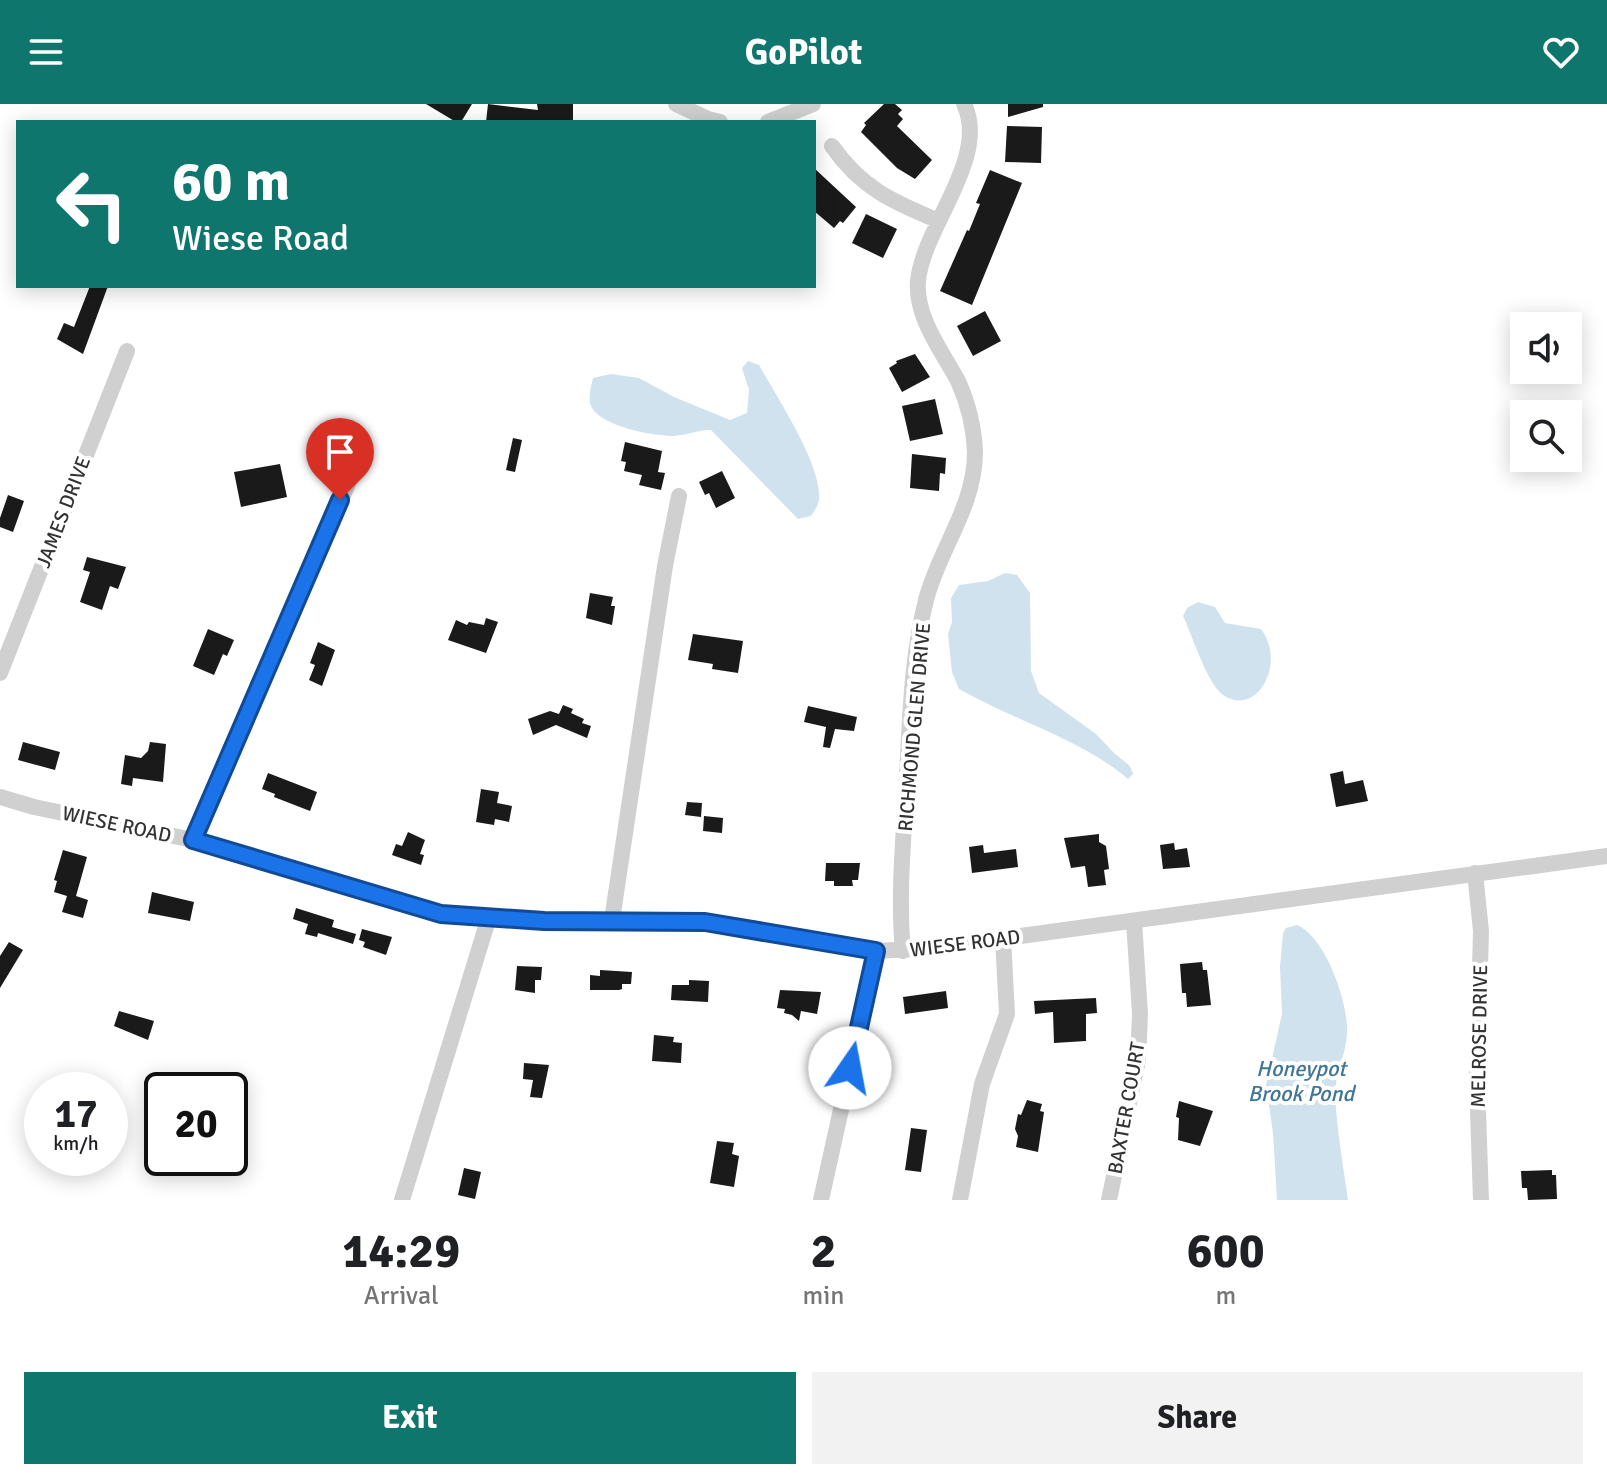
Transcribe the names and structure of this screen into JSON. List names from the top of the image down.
{
  "streets": {
    "street": [
      "JAMES DRIVE",
      "RICHMOND GLEN DRIVE",
      "WIESE ROAD",
      "MELROSE DRIVE",
      "BAXTER COURT"
    ]
  },
  "crossings": [
    ["RICHMOND GLEN DRIVE", "WIESE ROAD"],
    ["WIESE ROAD", "MELROSE DRIVE"],
    ["WIESE ROAD", "BAXTER COURT"]
  ],
  "water": ["Honeypot Brook Pond"],
  "page": {
    "header": "GoPilot",
    "turn": ["60 m", "Wiese Road"],
    "speed": "17 km/h",
    "limit": "20",
    "eta": [
      "14:29",
      "Arrival",
      "2",
      "min",
      "600",
      "m"
    ],
    "buttons": ["Exit", "Share"]
  }
}
